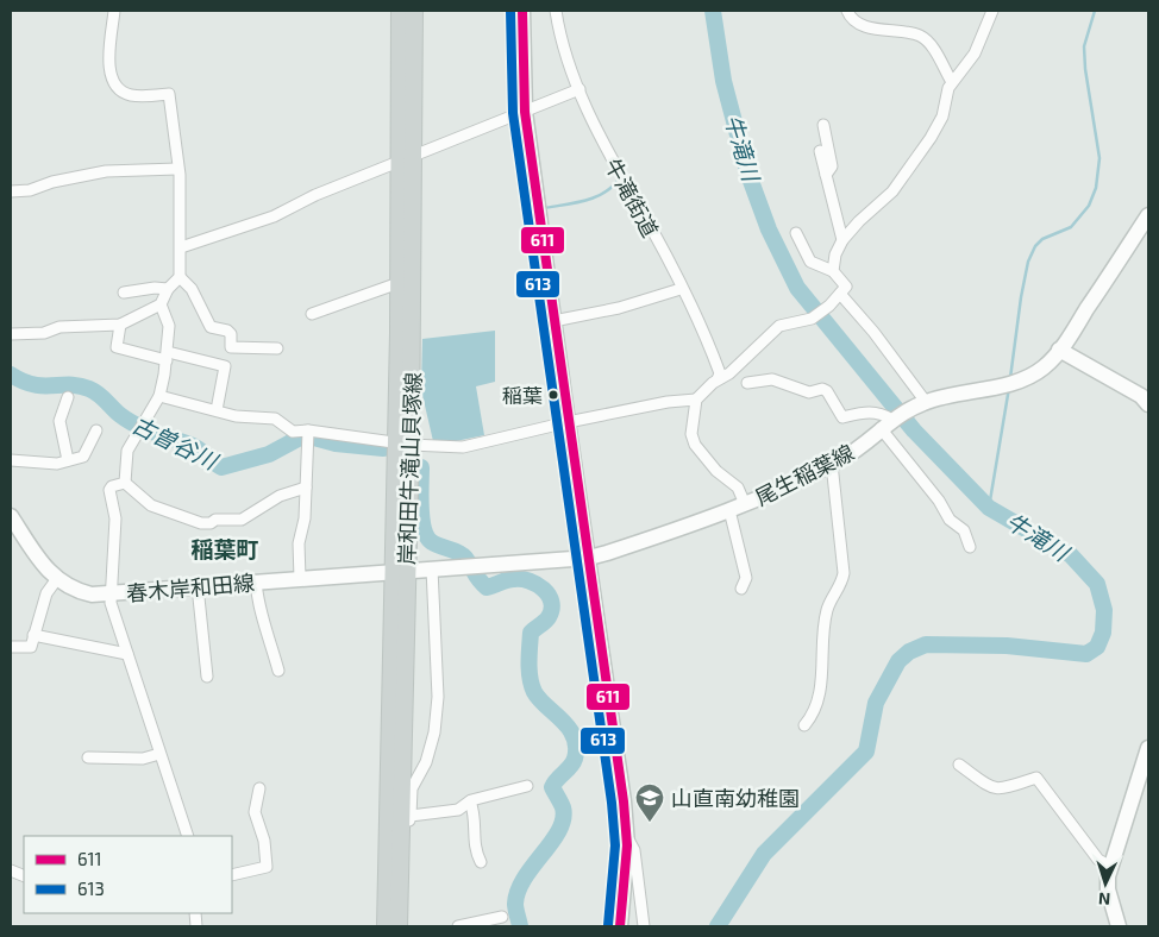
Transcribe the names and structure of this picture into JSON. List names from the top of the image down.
{
  "streets": {
    "main road": ["岸和田牛滝山貝塚線"],
    "street": ["牛滝街道", "尾生稲葉線", "春木岸和田線"]
  },
  "crossings": [
    ["岸和田牛滝山貝塚線", "尾生稲葉線"],
    ["岸和田牛滝山貝塚線", "春木岸和田線"],
    ["尾生稲葉線", "春木岸和田線"]
  ],
  "districts": ["稲葉町"],
  "water": ["牛滝川", "古曽谷川"],
  "places": {
    "other": ["稲葉"],
    "school or university": ["山直南幼稚園"]
  },
  "lines": ["transit line 611", "transit line 613"],
  "legend": ["611", "613"],
  "north": "bottom"
}
